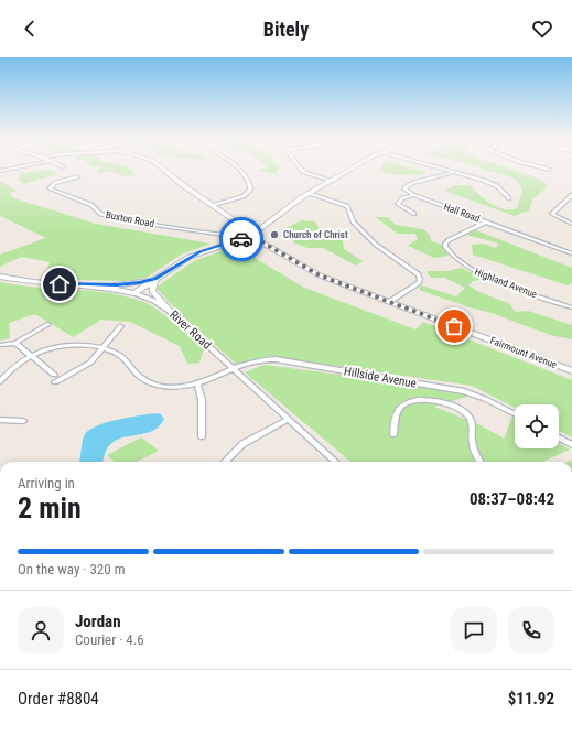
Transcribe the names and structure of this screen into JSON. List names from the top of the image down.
{
  "streets": {
    "main road": ["River Road", "Fairmount Avenue"],
    "street": [
      "Hall Road",
      "Buxton Road",
      "Highland Avenue",
      "Hillside Avenue"
    ]
  },
  "crossings": [
    ["Hall Road", "Highland Avenue"],
    ["Buxton Road", "Fairmount Avenue"],
    ["River Road", "Hillside Avenue"]
  ],
  "places": ["Church of Christ"],
  "page": {
    "header": "Bitely",
    "heading": ["2 min", "Arriving in", "08:37–08:42"],
    "panel": [
      "Jordan",
      "Courier · 4.6",
      "Order #8804",
      "$11.92"
    ],
    "bar": "On the way · 320 m"
  }
}
